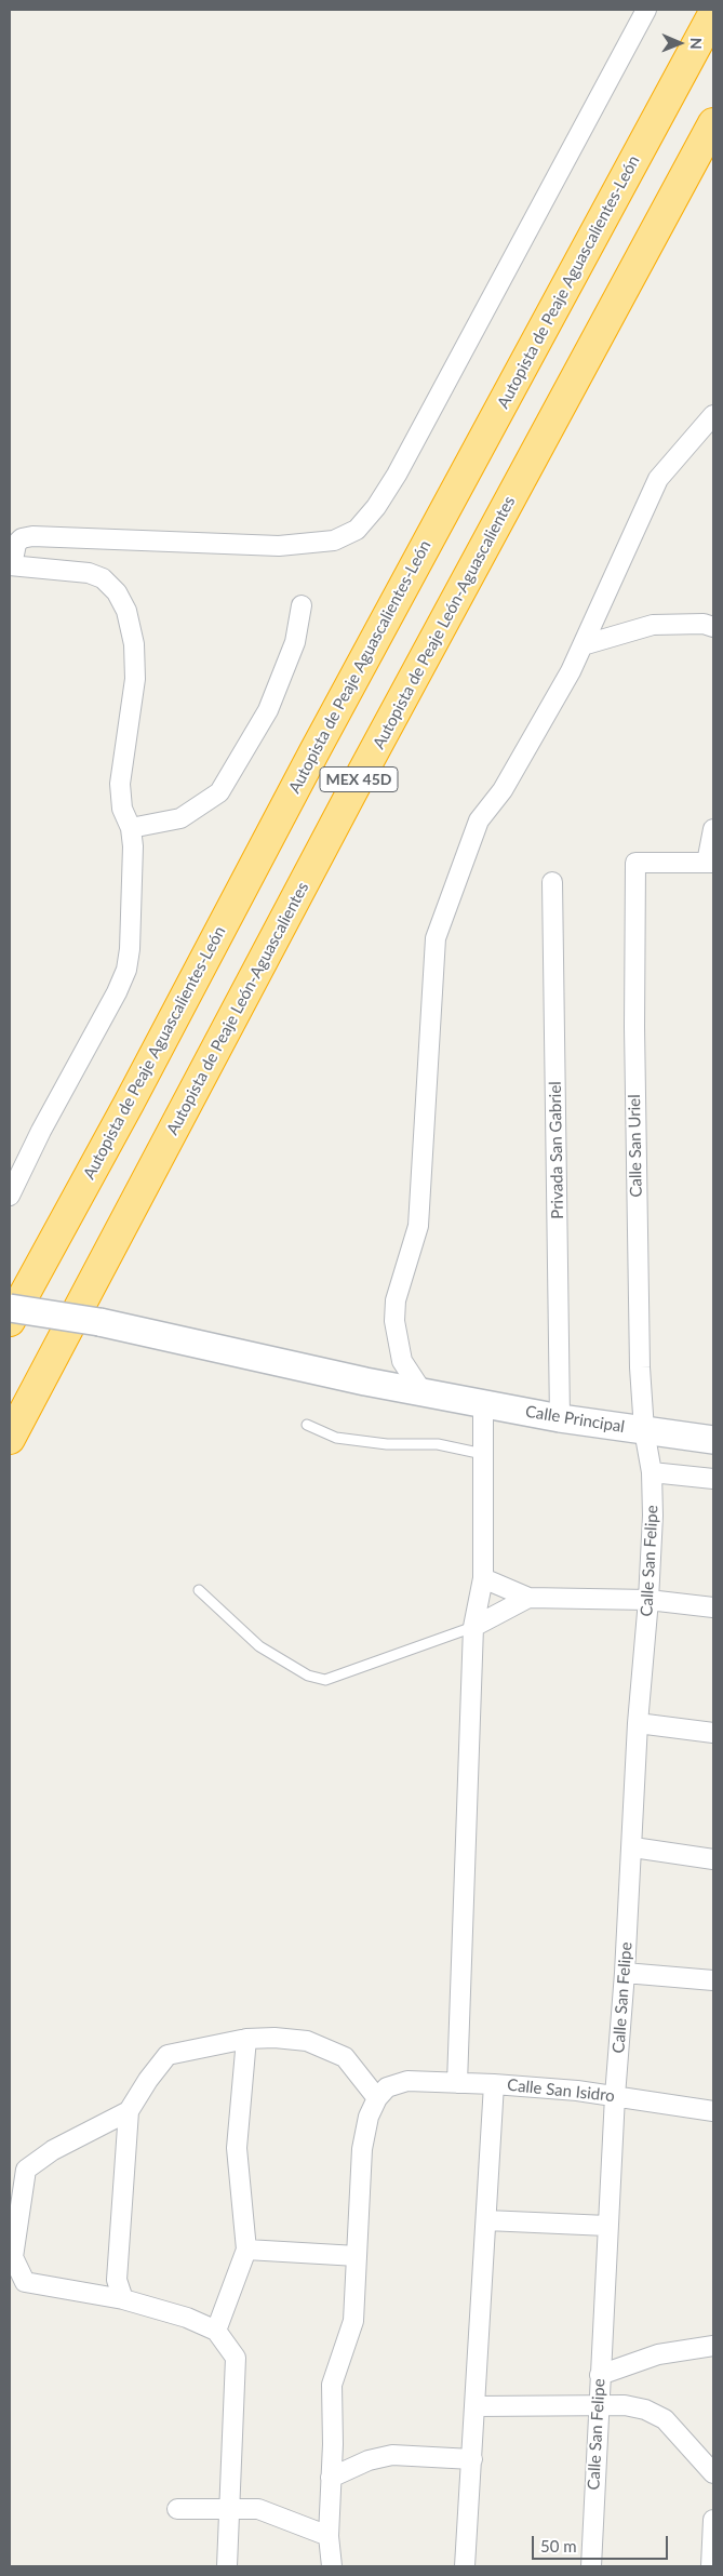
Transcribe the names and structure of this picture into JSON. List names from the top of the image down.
{
  "streets": {
    "highway": ["Autopista de Peaje Aguascalientes-León", "Autopista de Peaje León-Aguascalientes", "MEX 45D"],
    "street": [
      "Calle San Uriel",
      "Privada San Gabriel",
      "Calle Principal",
      "Calle San Felipe",
      "Calle San Isidro"
    ]
  },
  "crossings": [
    ["Calle San Uriel", "Calle Principal"],
    ["Calle San Uriel", "Calle San Felipe"],
    ["Privada San Gabriel", "Calle Principal"],
    ["Calle Principal", "Calle San Felipe"],
    ["Calle San Felipe", "Calle San Isidro"]
  ],
  "scale_bar": "50 m",
  "north": "right"
}
